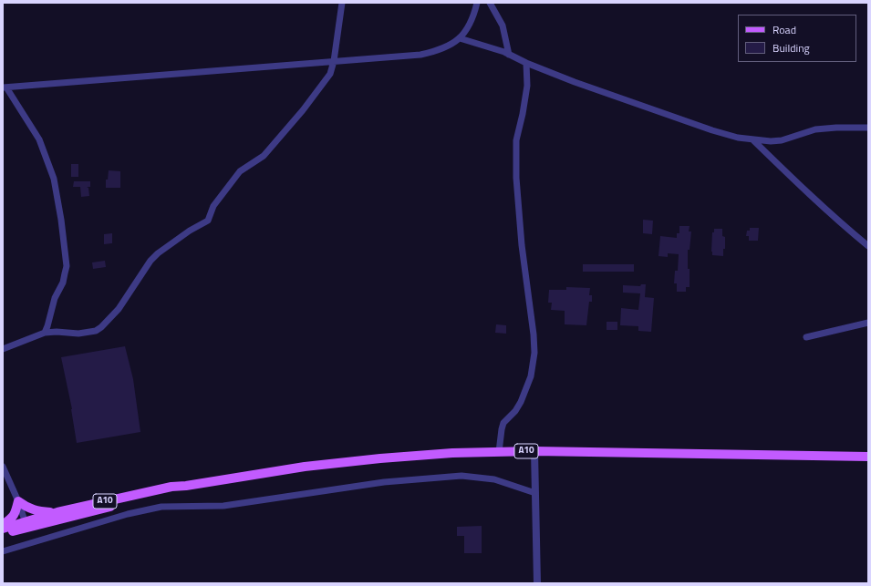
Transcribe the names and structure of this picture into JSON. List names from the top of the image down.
{
  "streets": {
    "main road": ["A10"]
  },
  "legend": ["Road", "Building"]
}
